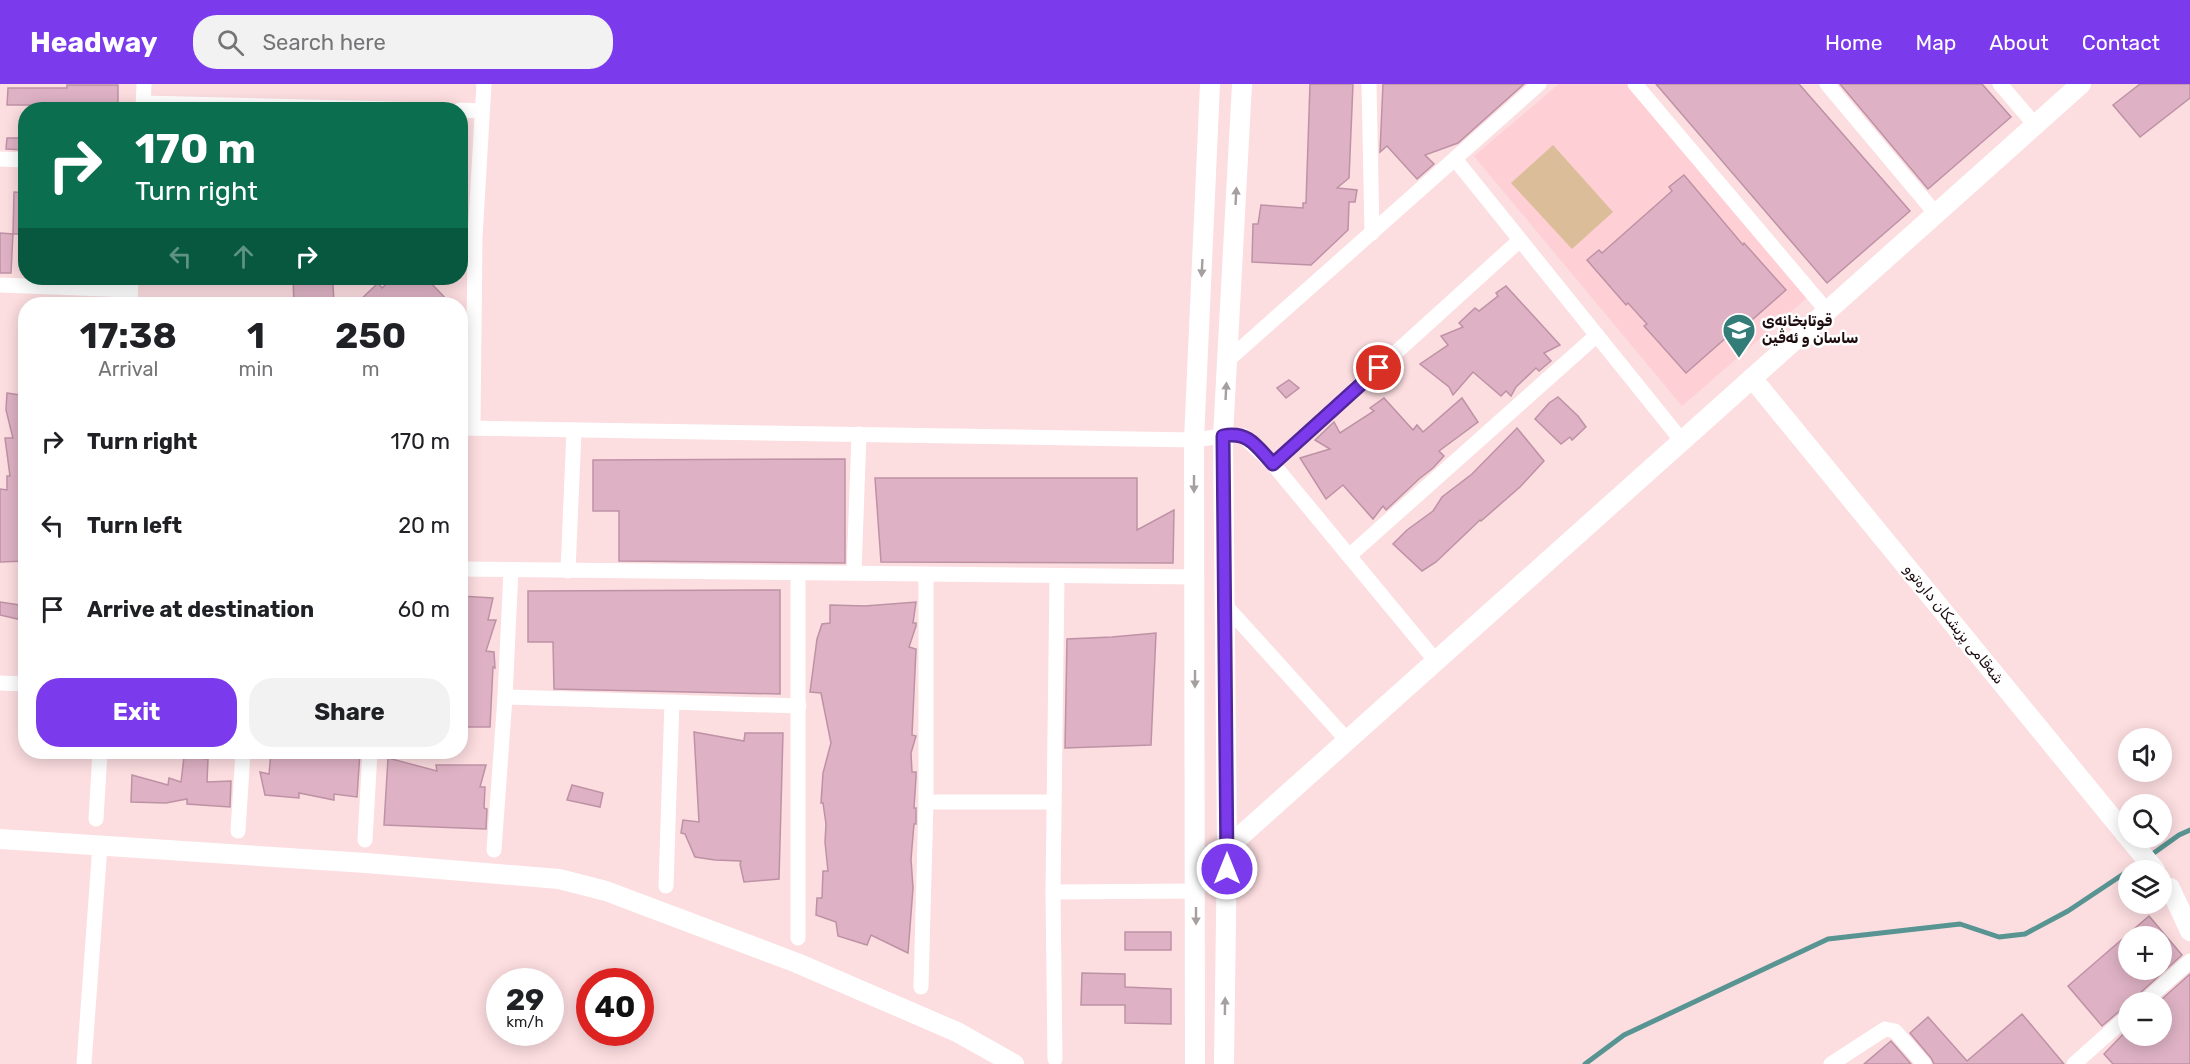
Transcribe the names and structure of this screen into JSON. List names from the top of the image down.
{
  "streets": {
    "street": ["شەقامی پزیشکان دارەتوو"]
  },
  "places": {
    "school or university": ["قوتابخانەی ساسان و ئەڤین"]
  },
  "page": {
    "header": "Headway",
    "search": "Search here",
    "nav": [
      "Home",
      "Map",
      "About",
      "Contact"
    ],
    "turn": ["170 m", "Turn right"],
    "eta": [
      "17:38",
      "Arrival",
      "1",
      "min",
      "250",
      "m"
    ],
    "list": [
      {
        "name": "Turn right",
        "value": "170 m"
      },
      {
        "name": "Turn left",
        "value": "20 m"
      },
      {
        "name": "Arrive at destination",
        "value": "60 m"
      }
    ],
    "buttons": ["Exit", "Share"],
    "map_buttons": ["+", "−"],
    "speed": "29 km/h",
    "limit": "40"
  }
}
